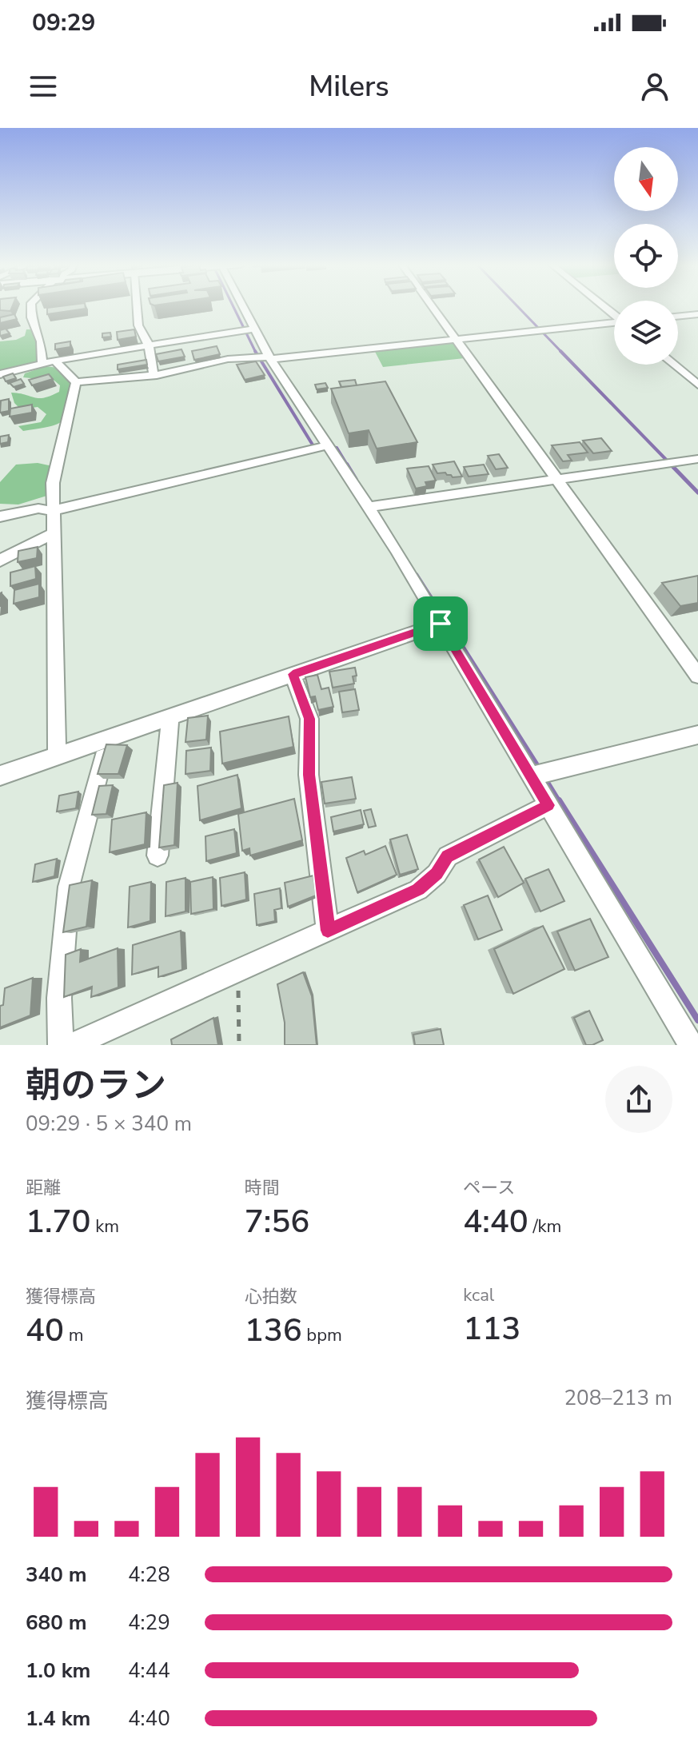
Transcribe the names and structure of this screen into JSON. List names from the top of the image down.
{
  "north": "bottom",
  "page": {
    "status": "09:29",
    "header": "Milers",
    "heading": ["朝のラン", "09:29 · 5 × 340 m"],
    "stats": [
      ["距離", "1.70 km"],
      ["時間", "7:56"],
      ["ペース", "4:40 /km"],
      ["獲得標高", "40 m"],
      ["心拍数", "136 bpm"],
      ["kcal", "113"]
    ],
    "chart": ["獲得標高", "208–213 m"],
    "list": [
      {
        "name": "340 m",
        "note": "4:28"
      },
      {
        "name": "680 m",
        "note": "4:29"
      },
      {
        "name": "1.0 km",
        "note": "4:44"
      },
      {
        "name": "1.4 km",
        "note": "4:40"
      }
    ]
  }
}
